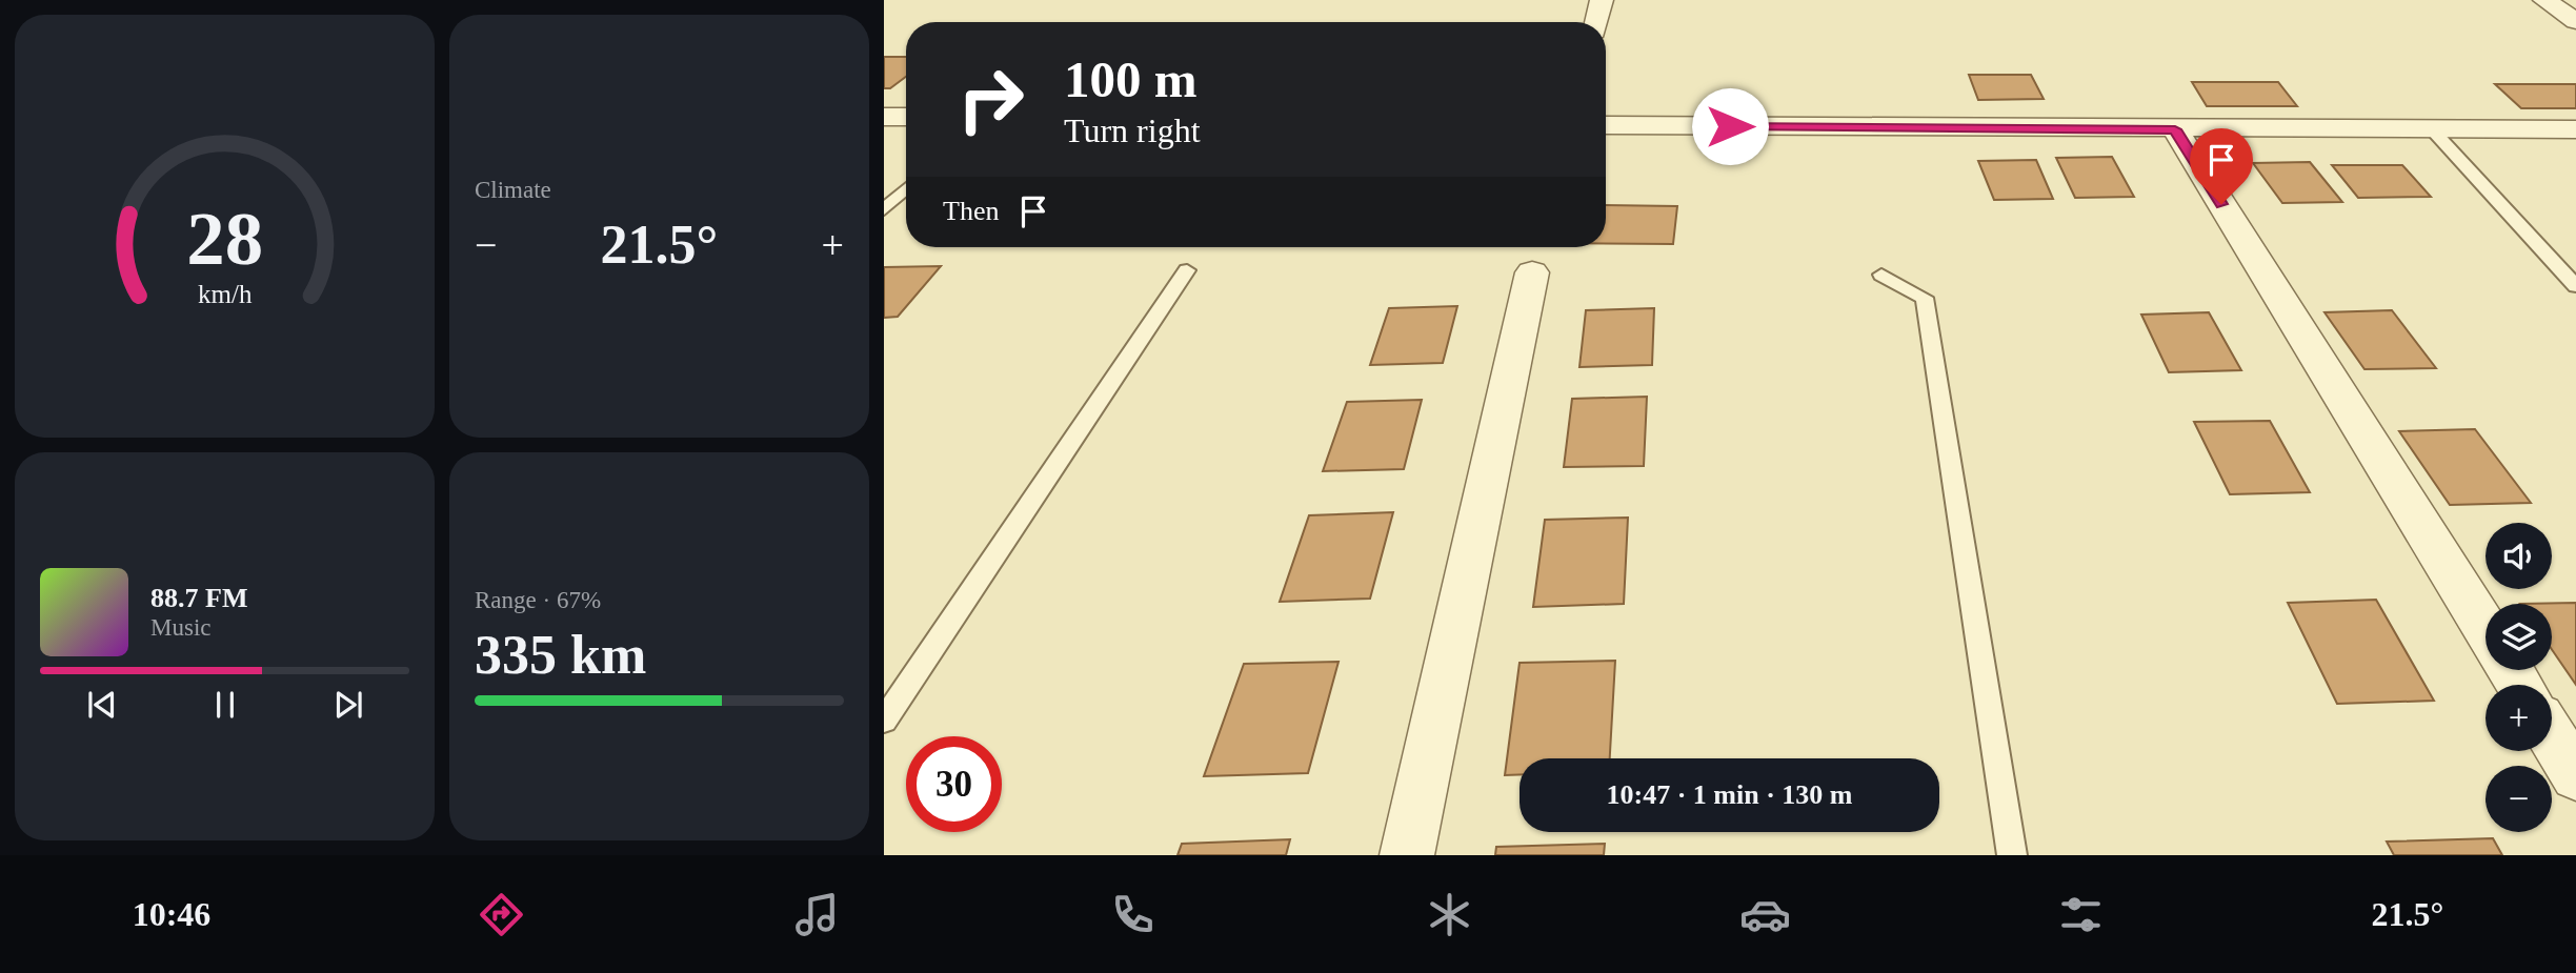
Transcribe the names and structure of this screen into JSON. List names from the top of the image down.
{
  "page": {
    "tile": [
      "Climate",
      ["Range · 67%", "335 km"]
    ],
    "turn": ["100 m", "Turn right"],
    "then": "Then",
    "heat": ["−", "21.5°", "+"],
    "map_buttons": ["+", "−"],
    "song": ["88.7 FM", "Music"],
    "limit": "30",
    "trip": "10:47 · 1 min · 130 m",
    "tabs": ["10:46", "21.5°"],
    "gauge": ["28", "km/h"]
  }
}
